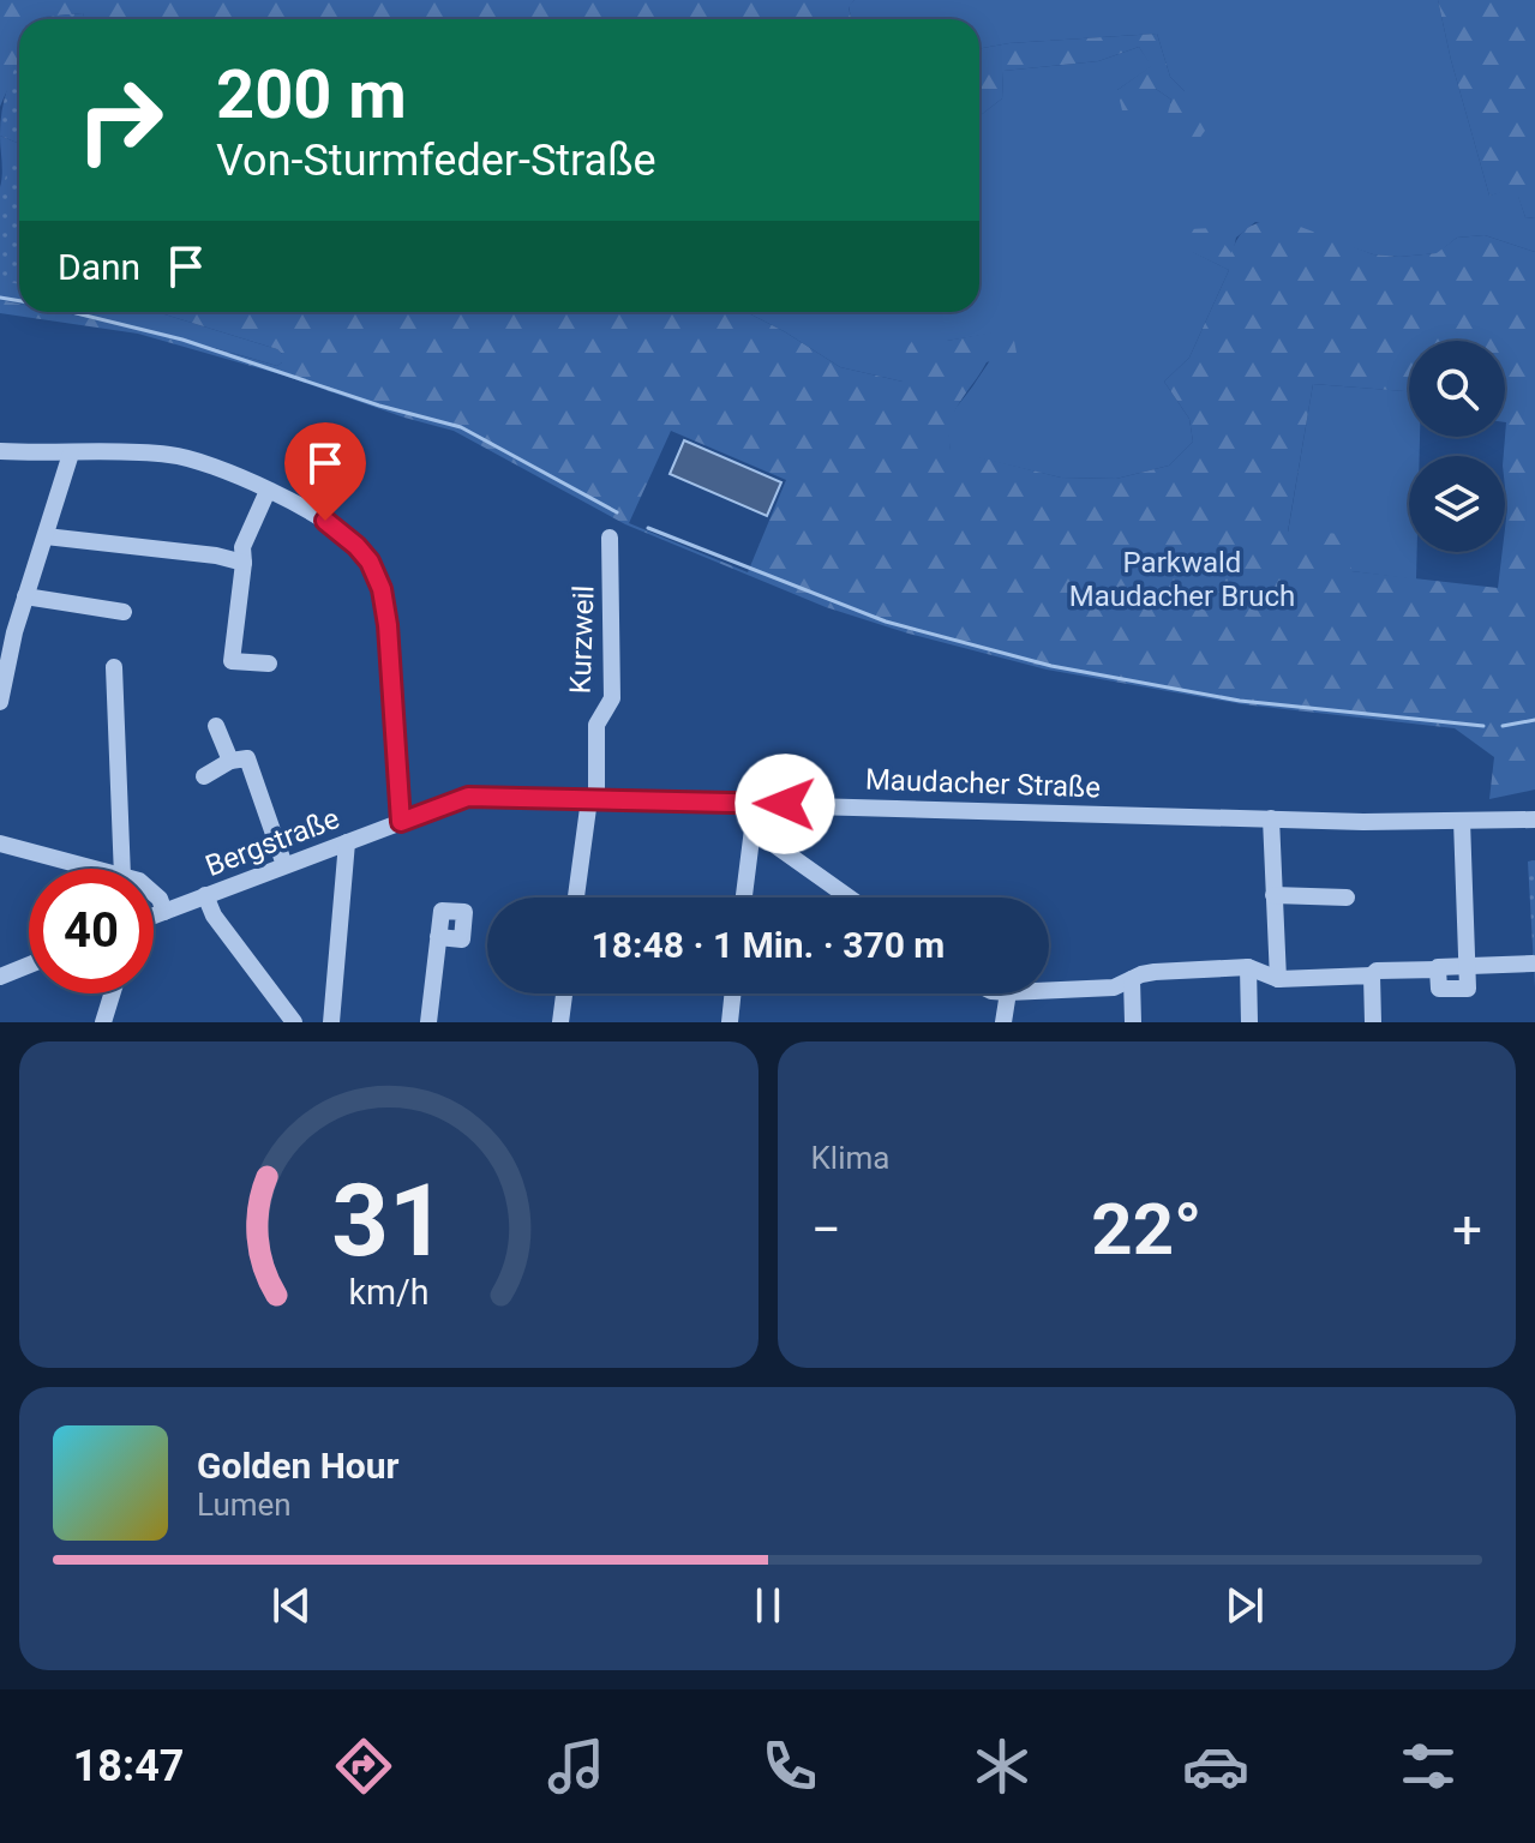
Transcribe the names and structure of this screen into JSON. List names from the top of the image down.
{
  "streets": {
    "street": ["Kurzweil", "Maudacher Straße", "Bergstraße"]
  },
  "crossings": [
    ["Kurzweil", "Maudacher Straße"],
    ["Maudacher Straße", "Bergstraße"]
  ],
  "parks": ["Parkwald Maudacher Bruch"],
  "page": {
    "turn": ["200 m", "Von-Sturmfeder-Straße"],
    "then": "Dann",
    "limit": "40",
    "trip": "18:48 · 1 Min. · 370 m",
    "tile": "Klima",
    "heat": ["−", "22°", "+"],
    "song": ["Golden Hour", "Lumen"],
    "tabs": "18:47",
    "gauge": ["31", "km/h"]
  }
}
